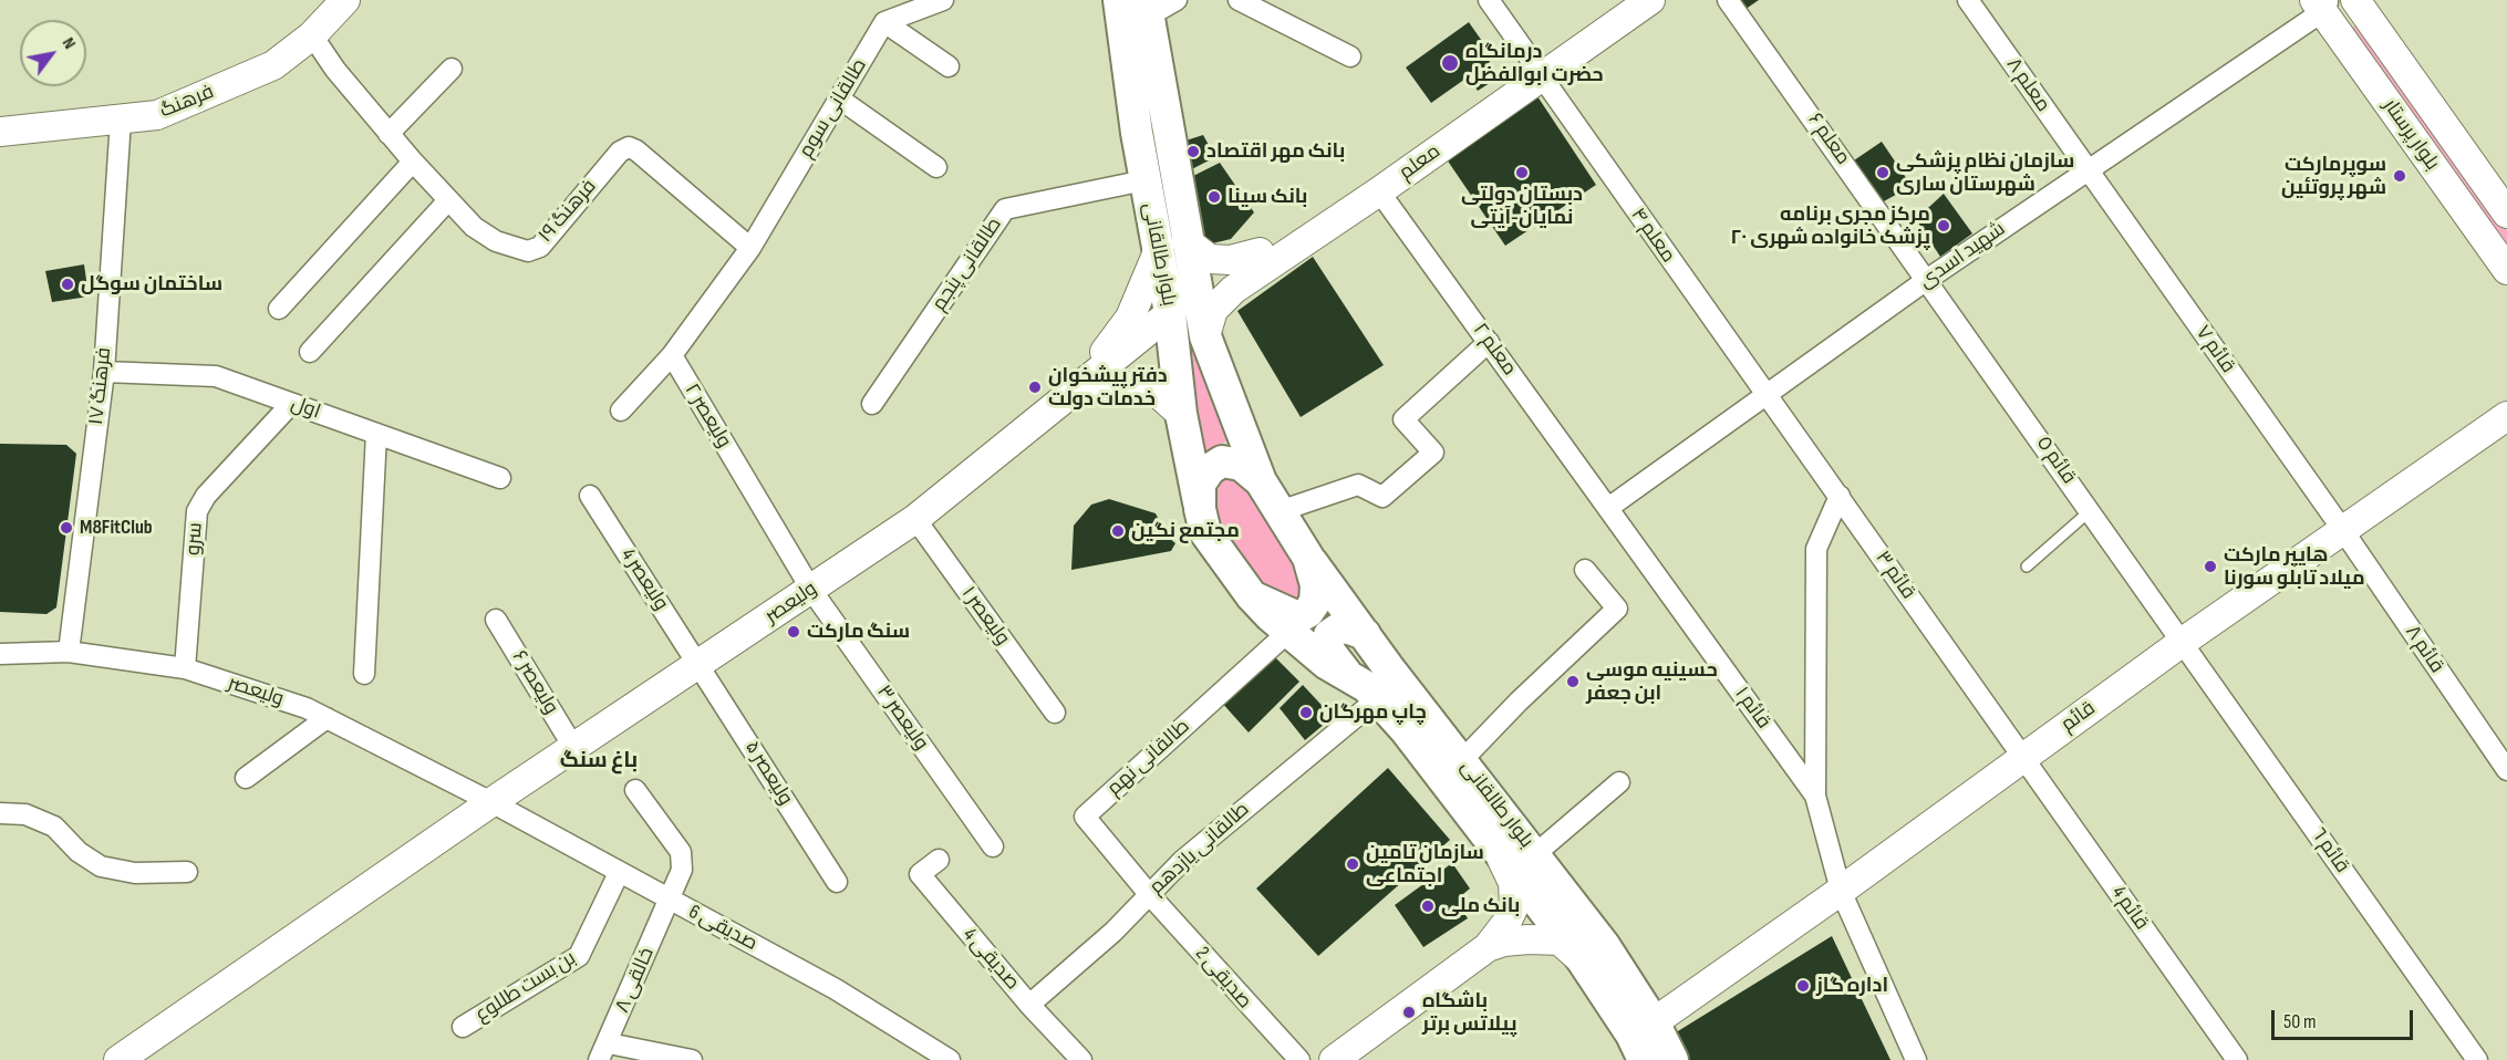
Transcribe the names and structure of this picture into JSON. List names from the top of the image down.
{
  "streets": {
    "main road": [
      "فرهنگ",
      "بلوار پرستار",
      "معلم",
      "بلوار طالقانی",
      "ولیعصر",
      "قائم"
    ],
    "street": [
      "معلم ۸",
      "طالقانی سوم",
      "معلم ۶",
      "فرهنگ ۱۹",
      "معلم ۴",
      "شهید اسدی",
      "طالقانی پنجم",
      "معلم ٢",
      "قائم ٧",
      "فرهنگ ۱۷",
      "اول",
      "ولیعصر ٢",
      "قائم ٥",
      "سرو",
      "قائم ٣",
      "ولیعصر 4",
      "ولیعصر ١",
      "قائم ٨",
      "ولیعصر ۶",
      "قائم ١",
      "ولیعصر ٣",
      "طالقانی نهم",
      "ولیعصر ۵",
      "طالقانی یازدهم",
      "قائم ٦",
      "قائم 4",
      "صدیقی 6",
      "صدیقی 4",
      "صدیقی 2",
      "خالقی ۸",
      "بن بست طللوع"
    ]
  },
  "crossings": [
    ["معلم ۸", "شهید اسدی"],
    ["معلم ۸", "قائم ٧"],
    ["فرهنگ", "فرهنگ ۱۹"],
    ["فرهنگ", "فرهنگ ۱۷"],
    ["طالقانی سوم", "فرهنگ ۱۹"],
    ["بلوار پرستار", "شهید اسدی"],
    ["معلم ۶", "شهید اسدی"],
    ["معلم ۶", "قائم ٥"],
    ["معلم", "معلم ۴"],
    ["معلم", "بلوار طالقانی"],
    ["معلم", "معلم ٢"],
    ["معلم ۴", "شهید اسدی"],
    ["معلم ۴", "قائم ٣"],
    ["بلوار طالقانی", "طالقانی پنجم"],
    ["بلوار طالقانی", "ولیعصر"],
    ["بلوار طالقانی", "قائم"],
    ["بلوار طالقانی", "طالقانی نهم"],
    ["بلوار طالقانی", "طالقانی یازدهم"],
    ["شهید اسدی", "معلم ٢"],
    ["شهید اسدی", "قائم ٧"],
    ["شهید اسدی", "قائم ٥"],
    ["شهید اسدی", "قائم ٣"],
    ["شهید اسدی", "قائم ١"],
    ["معلم ٢", "قائم ١"],
    ["قائم ٧", "قائم ٨"],
    ["قائم ٧", "قائم"],
    ["فرهنگ ۱۷", "اول"],
    ["فرهنگ ۱۷", "ولیعصر"],
    ["اول", "سرو"],
    ["ولیعصر ٢", "ولیعصر"],
    ["ولیعصر ٢", "ولیعصر ٣"],
    ["قائم ٥", "قائم"],
    ["قائم ٥", "قائم ٦"],
    ["سرو", "ولیعصر"],
    ["قائم ٣", "قائم"],
    ["قائم ٣", "قائم 4"],
    ["ولیعصر 4", "ولیعصر"],
    ["ولیعصر 4", "ولیعصر ۵"],
    ["ولیعصر", "ولیعصر ١"],
    ["ولیعصر", "ولیعصر ۶"],
    ["ولیعصر", "ولیعصر ٣"],
    ["ولیعصر", "ولیعصر ۵"],
    ["ولیعصر", "صدیقی 6"],
    ["قائم ٨", "قائم"],
    ["قائم ١", "قائم"],
    ["قائم", "قائم ٦"],
    ["قائم", "قائم 4"],
    ["طالقانی نهم", "طالقانی یازدهم"],
    ["طالقانی نهم", "صدیقی 2"],
    ["طالقانی یازدهم", "صدیقی 4"],
    ["طالقانی یازدهم", "صدیقی 2"],
    ["صدیقی 6", "خالقی ۸"],
    ["صدیقی 6", "بن بست طللوع"]
  ],
  "districts": ["باغ سنگ"],
  "places": [
    "درمانگاه حضرت ابوالفضل",
    "بانک مهر اقتصاد",
    "دبستان دولتی نمایان-آیتی",
    "سازمان نظام پزشکی شهرستان ساری",
    "سوپرمارکت شهر پروتئین",
    "بانک سینا",
    "مرکز مجری برنامه پزشک خانواده شهری ٢٠",
    "ساختمان سوگل",
    "دفتر پیشخوان خدمات دولت",
    "M8FitClub",
    "مجتمع نگین",
    "هایپر مارکت میلاد تابلو سورنا",
    "سنگ مارکت",
    "حسینیه موسی ابن جعفر",
    "چاپ مهرگان",
    "سازمان تامین اجتماعی",
    "بانک ملی",
    "اداره گاز",
    "باشگاه پیلاتس برتر"
  ],
  "scale_bar": "50 m",
  "north": "top right"
}
